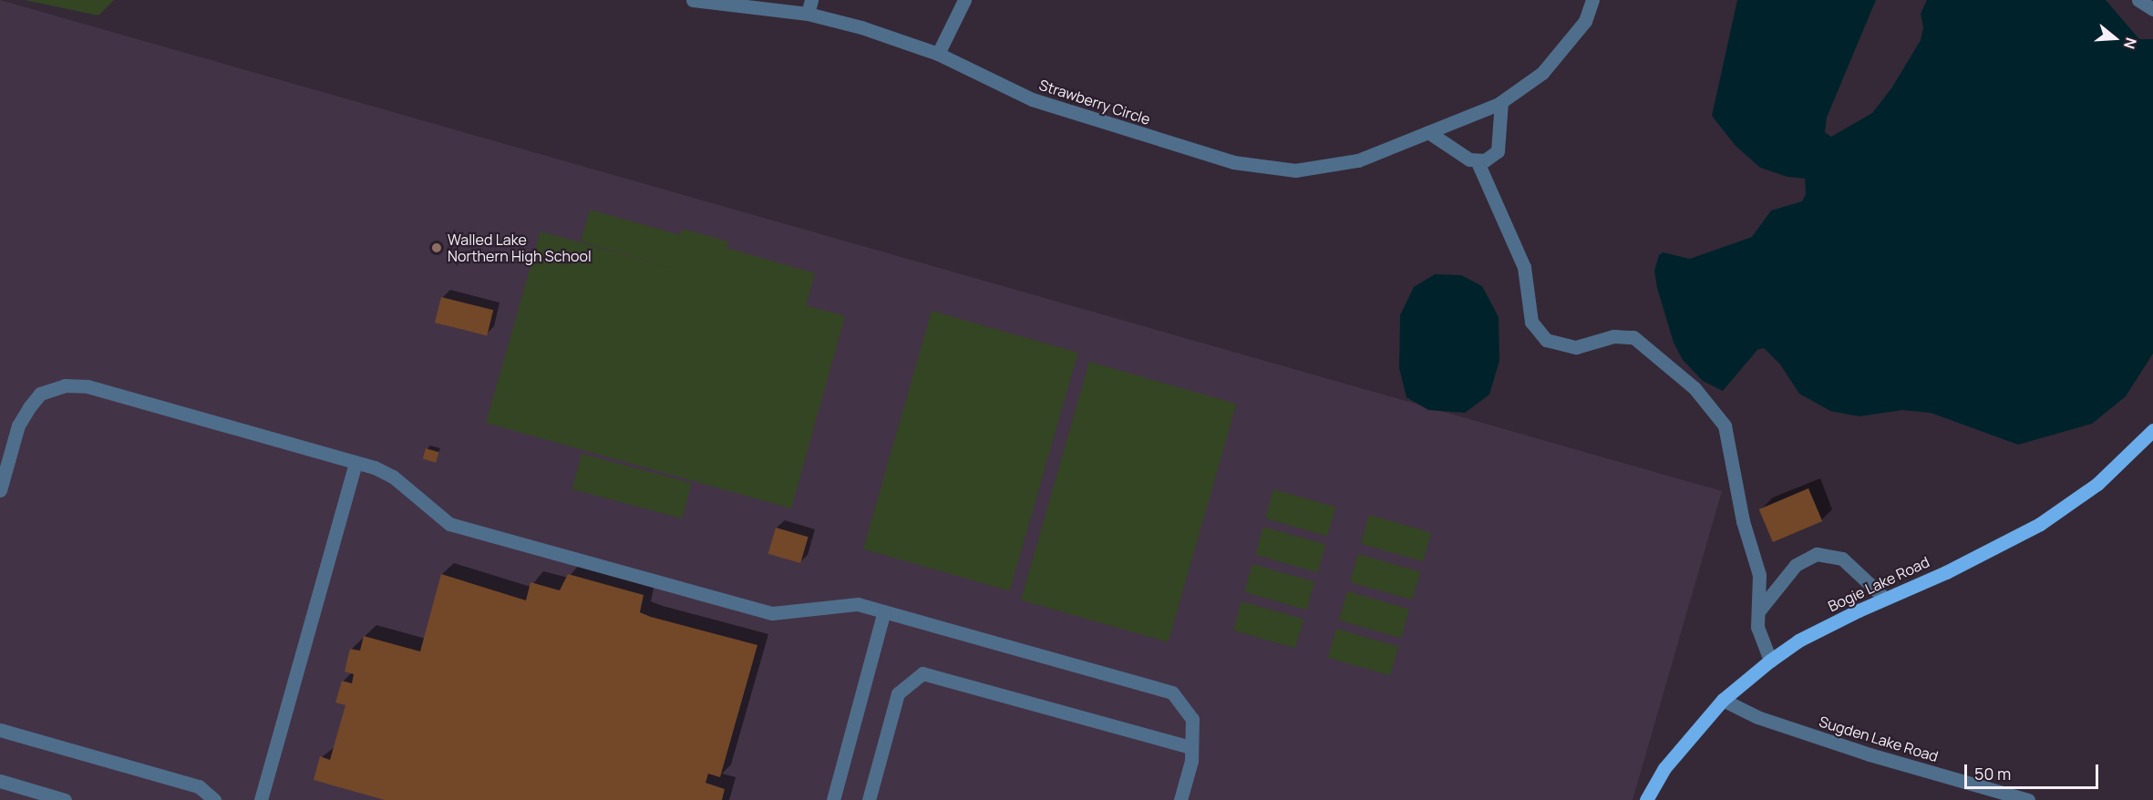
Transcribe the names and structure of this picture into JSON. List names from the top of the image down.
{
  "streets": {
    "main road": ["Bogie Lake Road"],
    "street": ["Strawberry Circle", "Sugden Lake Road"]
  },
  "crossings": [
    ["Bogie Lake Road", "Sugden Lake Road"]
  ],
  "places": ["Walled Lake Northern High School"],
  "scale_bar": "50 m",
  "north": "right"
}
